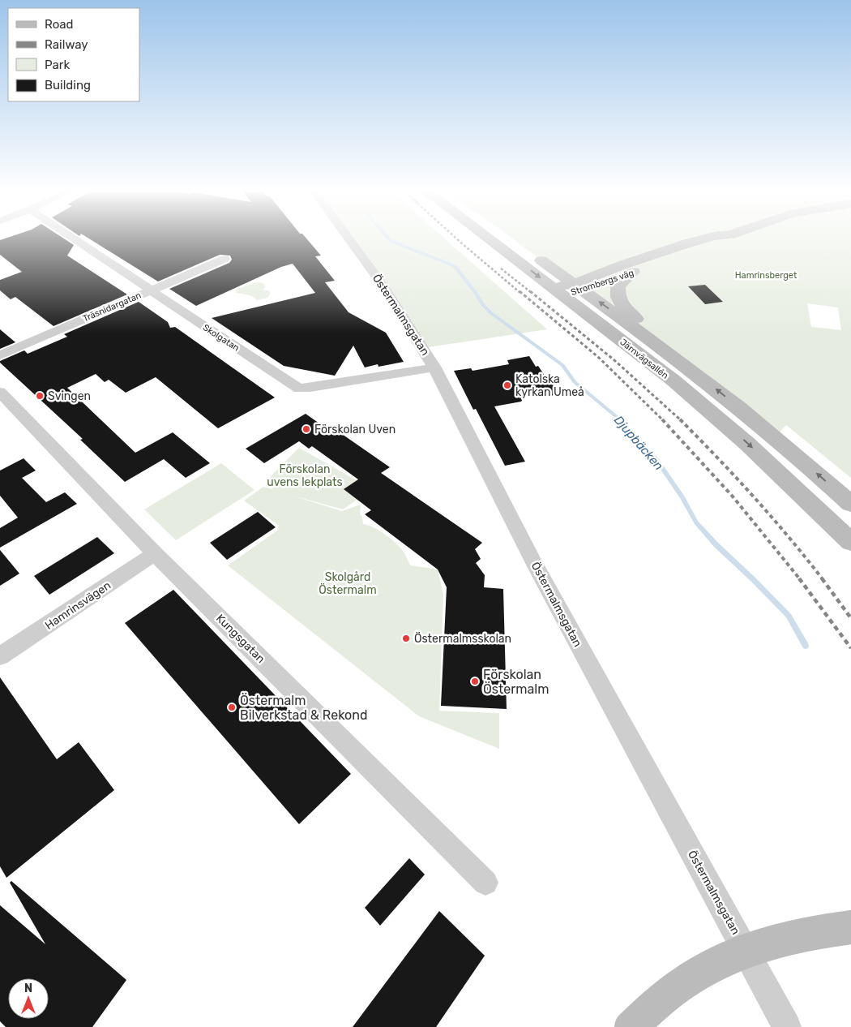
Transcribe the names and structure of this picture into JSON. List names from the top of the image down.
{
  "streets": {
    "main road": ["Strombergs väg", "Järnvägsallén"],
    "street": [
      "Träsnidargatan",
      "Östermalmsgatan",
      "Skolgatan",
      "Hamrinsvägen",
      "Kungsgatan"
    ]
  },
  "crossings": [
    ["Strombergs väg", "Järnvägsallén"],
    ["Träsnidargatan", "Skolgatan"],
    ["Östermalmsgatan", "Skolgatan"],
    ["Hamrinsvägen", "Kungsgatan"]
  ],
  "water": ["Djupbäcken"],
  "parks": ["Hamrinsberget", "Förskolan uvens lekplats", "Skolgård Östermalm"],
  "places": [
    "Katolska kyrkan Umeå",
    "Svingen",
    "Förskolan Uven",
    "Östermalmsskolan",
    "Förskolan Östermalm",
    "Östermalm Bilverkstad & Rekond"
  ],
  "legend": [
    "Road",
    "Railway",
    "Park",
    "Building"
  ],
  "north": "top"
}
